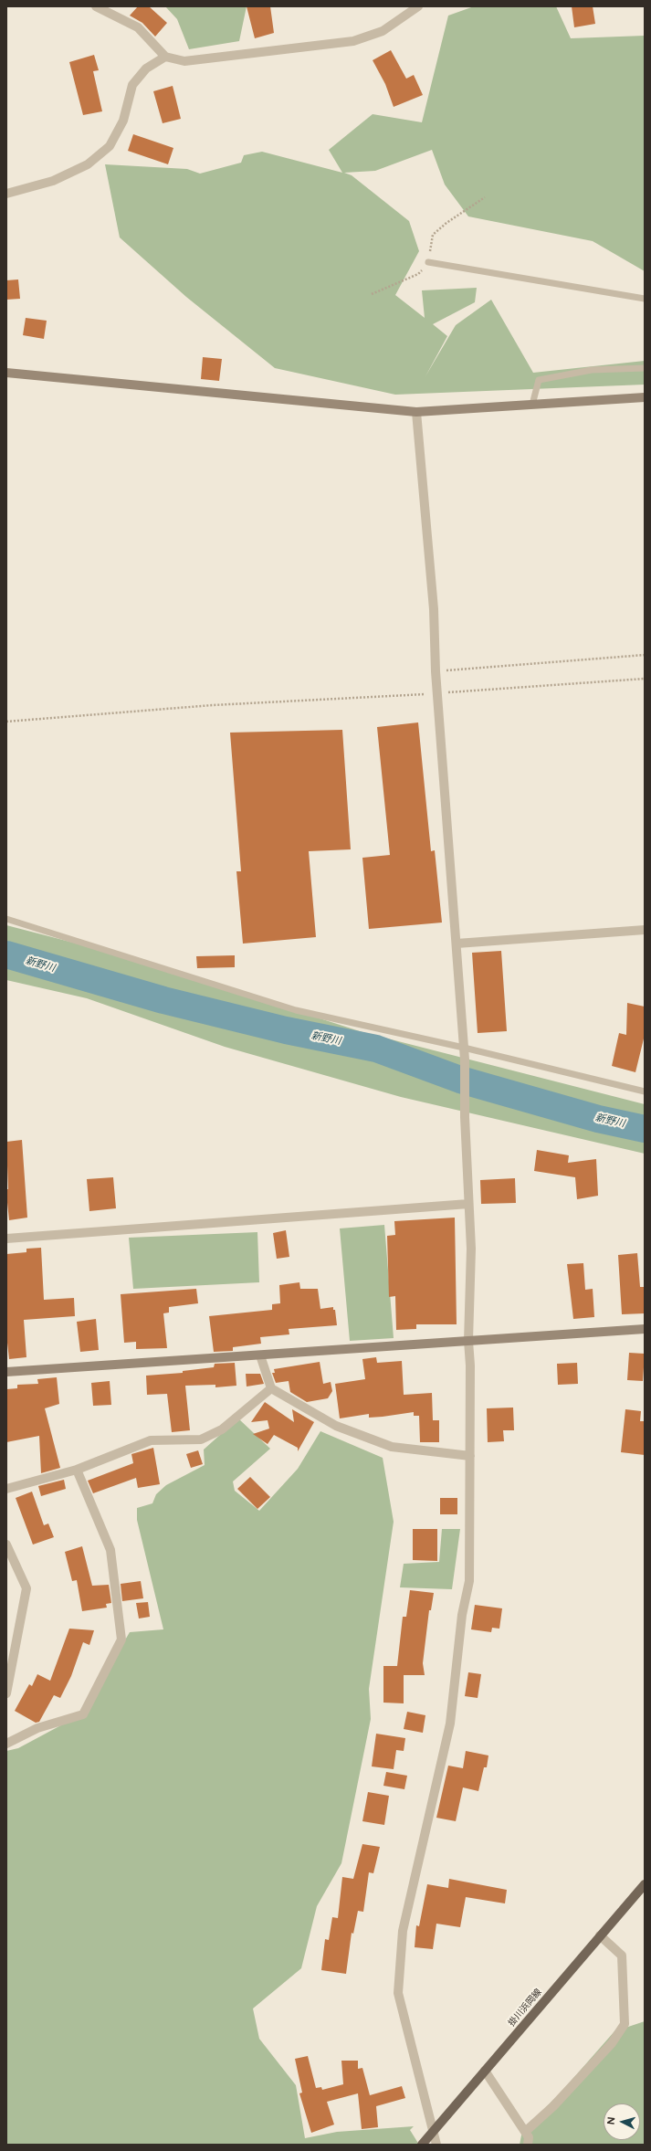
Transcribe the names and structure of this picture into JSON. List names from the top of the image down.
{
  "streets": {
    "main road": ["掛川浜岡線"]
  },
  "water": ["新野川"],
  "north": "left"
}
